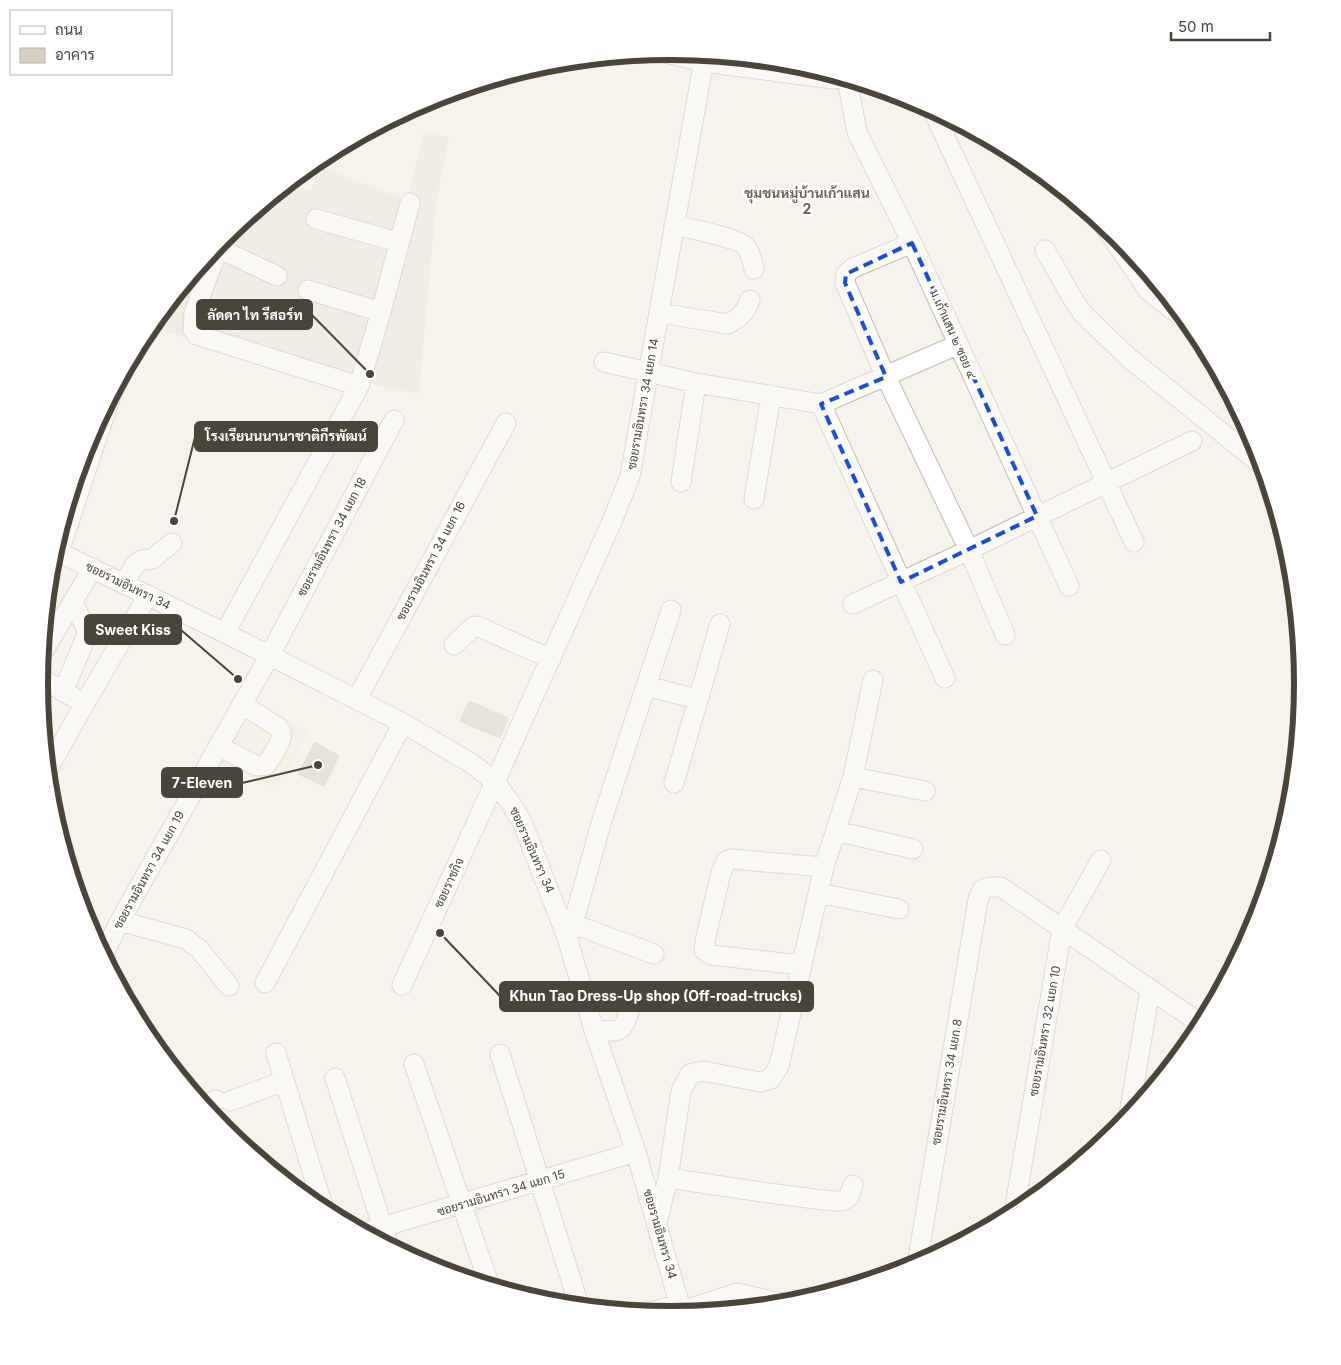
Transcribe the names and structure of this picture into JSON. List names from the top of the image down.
{
  "streets": {
    "street": [
      "ม.เก้าแสน ๒ ซอย ๔",
      "ซอยรามอินทรา 34 แยก 14",
      "ซอยรามอินทรา 34 แยก 18",
      "ซอยรามอินทรา 34 แยก 16",
      "ซอยรามอินทรา 34",
      "ซอยรามอินทรา 34 แยก 19",
      "ซอยราชกิจ",
      "ซอยรามอินทรา 32 แยก 10",
      "ซอยรามอินทรา 34 แยก 8",
      "ซอยรามอินทรา 34 แยก 15"
    ]
  },
  "crossings": [
    ["ซอยรามอินทรา 34 แยก 14", "ซอยรามอินทรา 34"],
    ["ซอยรามอินทรา 34 แยก 14", "ซอยราชกิจ"],
    ["ซอยรามอินทรา 34 แยก 18", "ซอยรามอินทรา 34"],
    ["ซอยรามอินทรา 34 แยก 18", "ซอยรามอินทรา 34 แยก 19"],
    ["ซอยรามอินทรา 34 แยก 16", "ซอยรามอินทรา 34"],
    ["ซอยรามอินทรา 34", "ซอยรามอินทรา 34 แยก 19"],
    ["ซอยรามอินทรา 34", "ซอยราชกิจ"],
    ["ซอยรามอินทรา 34", "ซอยรามอินทรา 34 แยก 15"],
    ["ซอยรามอินทรา 32 แยก 10", "ซอยรามอินทรา 34 แยก 8"]
  ],
  "districts": ["ชุมชนหมู่บ้านเก้าแสน 2"],
  "places": [
    "ลัดดา ไท รีสอร์ท",
    "โรงเรียนนนานาชาติกีรพัฒน์",
    "Sweet Kiss",
    "7-Eleven",
    "Khun Tao Dress-Up shop (Off-road-trucks)"
  ],
  "legend": ["ถนน", "อาคาร"],
  "scale_bar": "50 m"
}
